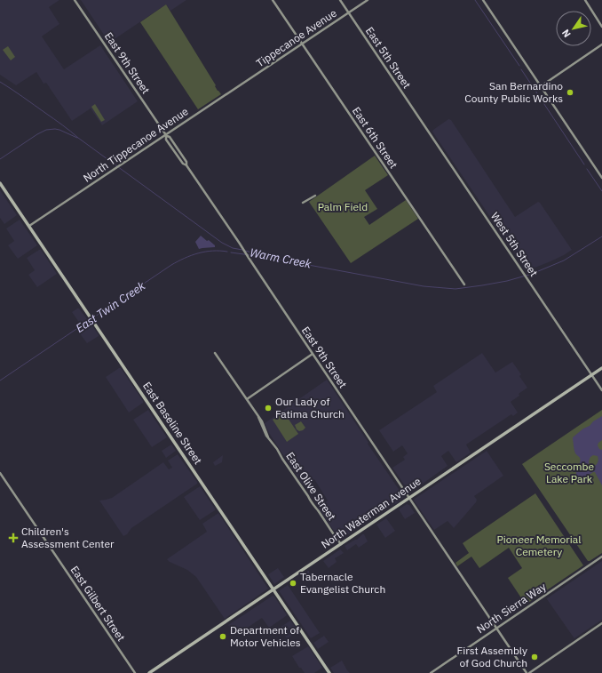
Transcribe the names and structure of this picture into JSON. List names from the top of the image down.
{
  "streets": {
    "main road": ["East Baseline Street", "North Waterman Avenue"],
    "street": [
      "Tippecanoe Avenue",
      "East 5th Street",
      "East 9th Street",
      "East 6th Street",
      "North Tippecanoe Avenue",
      "West 5th Street",
      "East Olive Street",
      "East Gilbert Street",
      "North Sierra Way"
    ]
  },
  "crossings": [
    ["Tippecanoe Avenue", "East 5th Street"],
    ["Tippecanoe Avenue", "East 6th Street"],
    ["Tippecanoe Avenue", "North Tippecanoe Avenue"],
    ["East 5th Street", "West 5th Street"],
    ["East 9th Street", "North Tippecanoe Avenue"],
    ["East 9th Street", "North Waterman Avenue"],
    ["East 9th Street", "North Sierra Way"],
    ["North Tippecanoe Avenue", "East Baseline Street"],
    ["West 5th Street", "North Waterman Avenue"],
    ["East Baseline Street", "North Waterman Avenue"],
    ["East Olive Street", "North Waterman Avenue"]
  ],
  "water": ["Warm Creek", "East Twin Creek"],
  "parks": ["Palm Field", "Seccombe Lake Park", "Pioneer Memorial Cemetery"],
  "places": {
    "other": [
      "San Bernardino County Public Works",
      "Our Lady of Fatima Church",
      "Tabernacle Evangelist Church",
      "Department of Motor Vehicles",
      "First Assembly of God Church"
    ],
    "health": ["Children's Assessment Center"]
  },
  "north": "bottom left"
}
